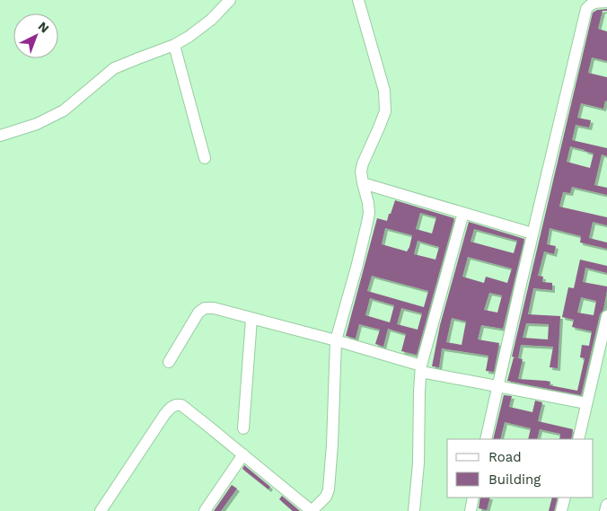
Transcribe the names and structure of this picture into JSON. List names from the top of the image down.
{
  "legend": ["Road", "Building"],
  "north": "top right"
}
